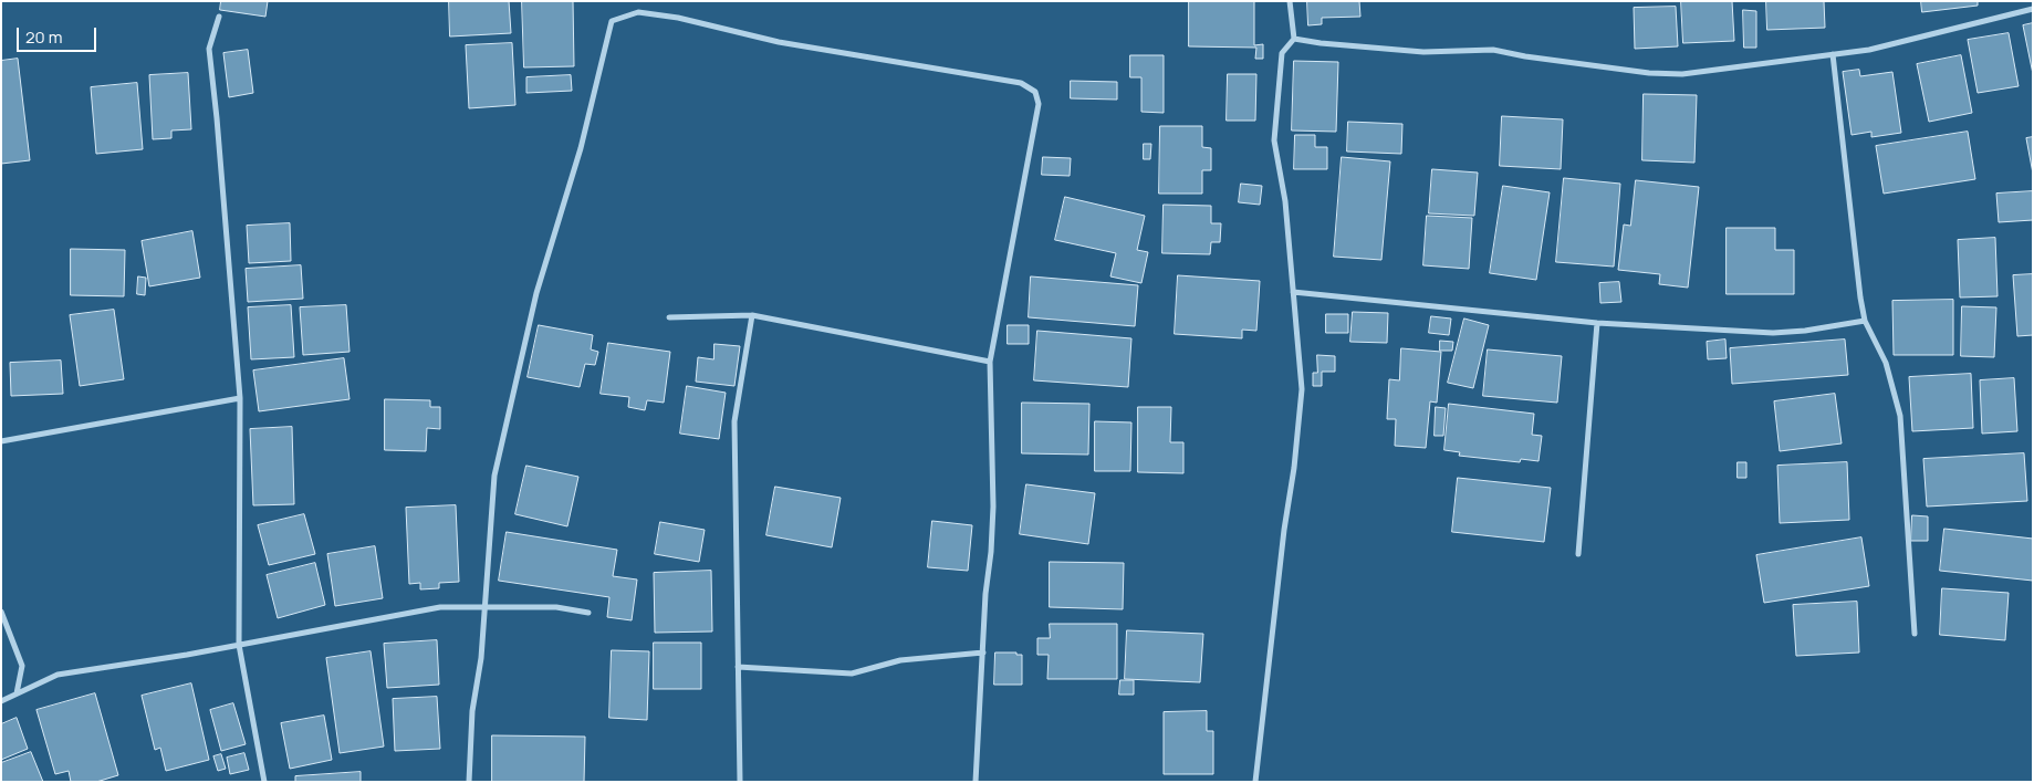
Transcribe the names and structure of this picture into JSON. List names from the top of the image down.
{
  "scale_bar": "20 m"
}
